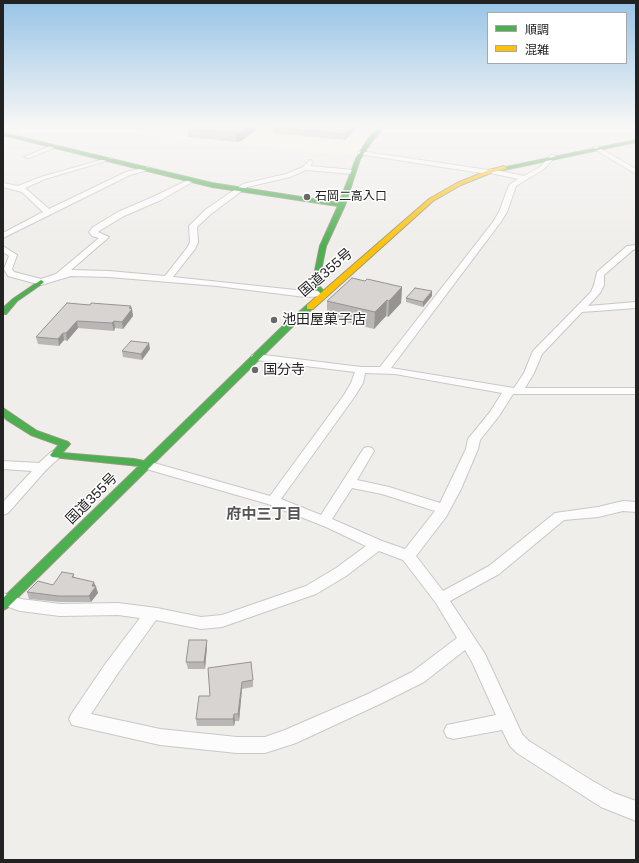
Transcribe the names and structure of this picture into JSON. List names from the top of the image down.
{
  "streets": {
    "main road": ["国道355号"]
  },
  "districts": ["府中三丁目"],
  "places": ["石岡二高入口", "池田屋菓子店", "国分寺"],
  "legend": ["順調", "混雑"]
}
